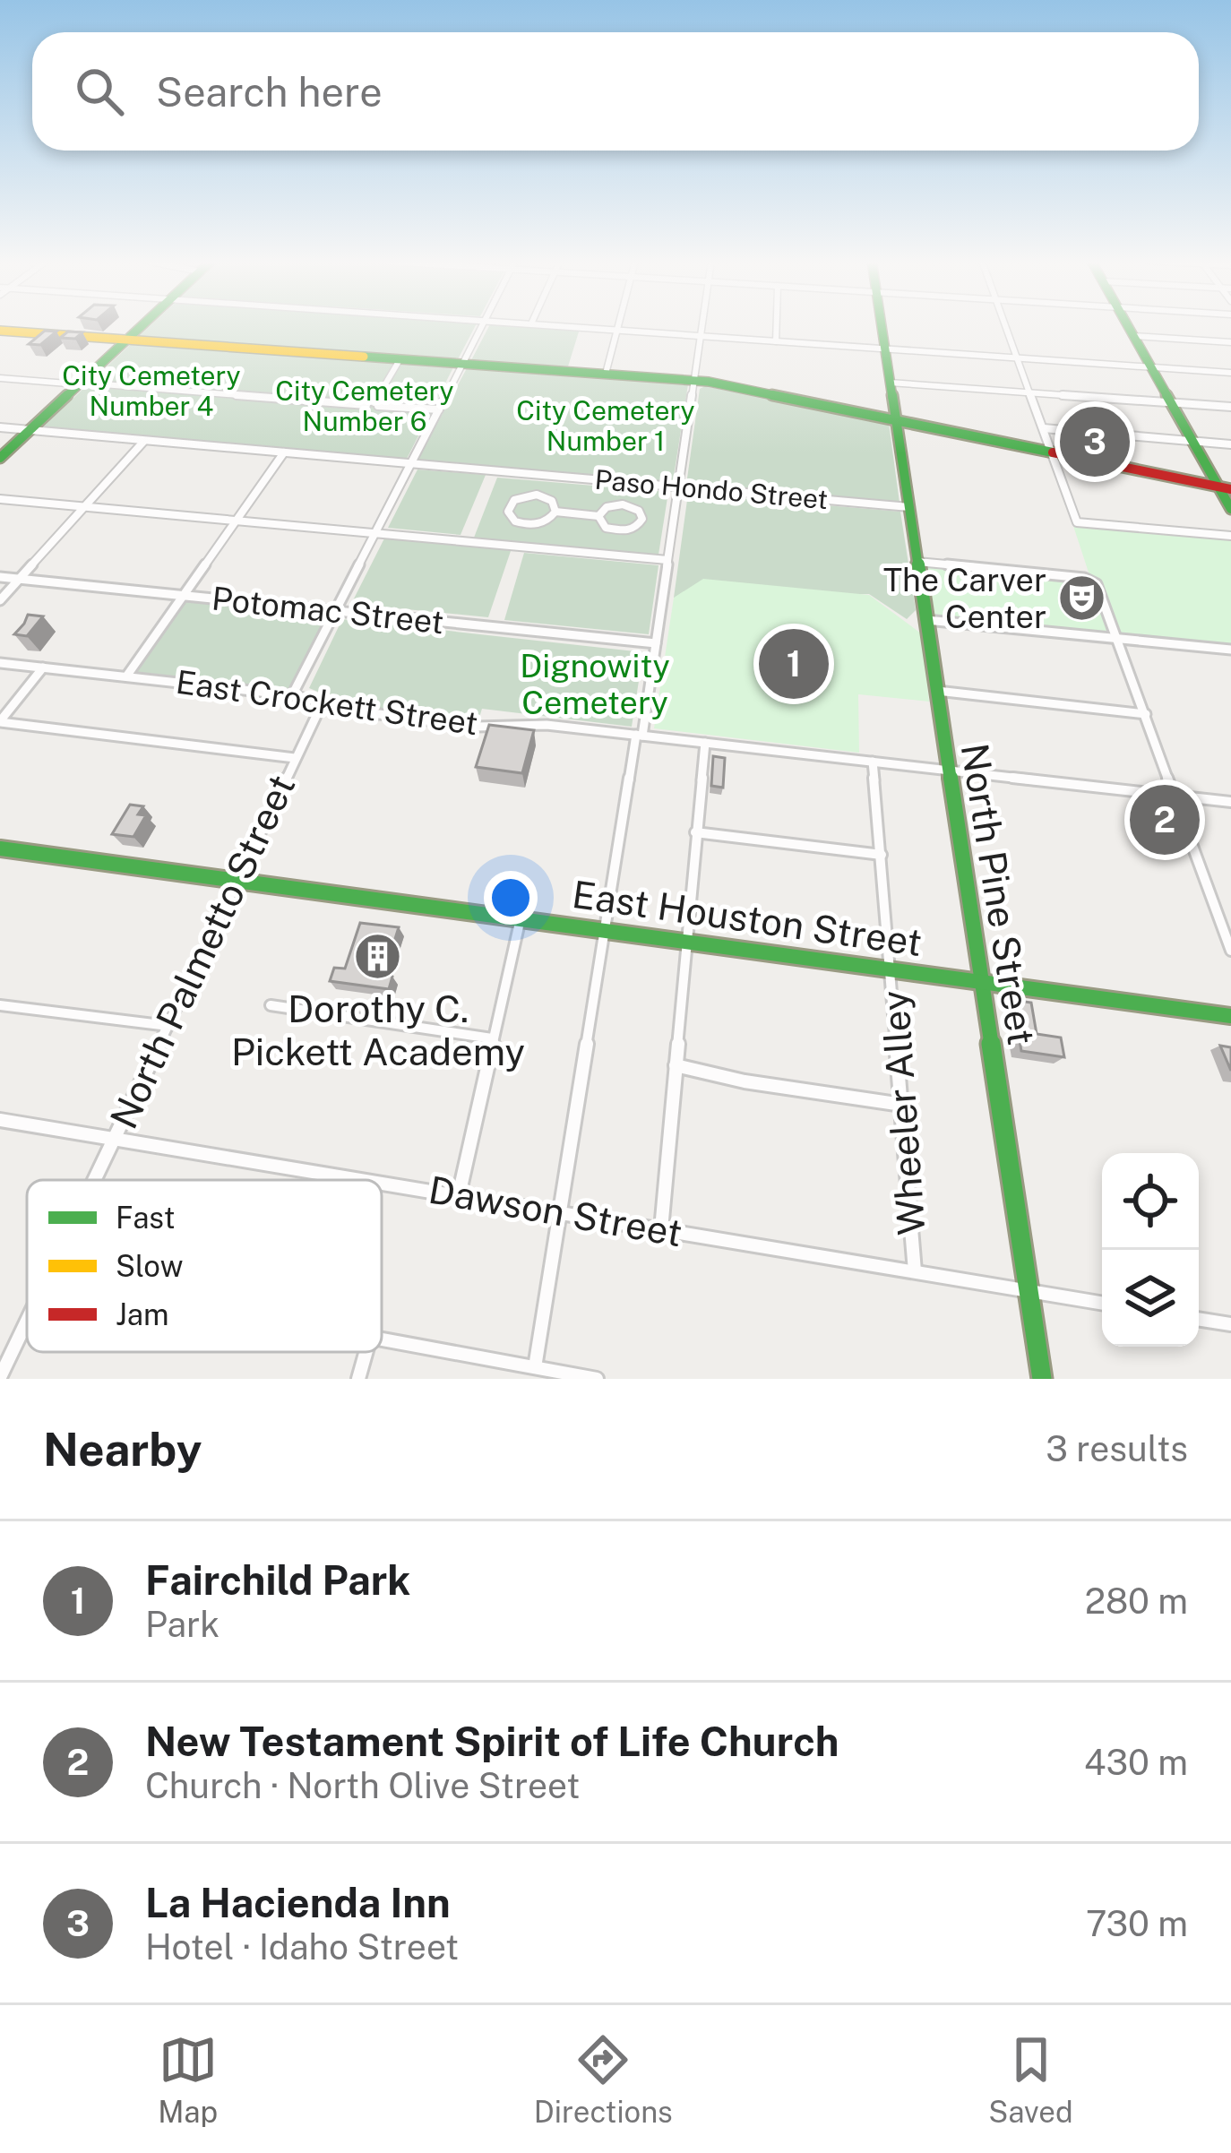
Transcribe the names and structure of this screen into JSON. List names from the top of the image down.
{
  "streets": {
    "main road": ["North Pine Street", "East Houston Street"],
    "street": [
      "Paso Hondo Street",
      "Potomac Street",
      "East Crockett Street",
      "North Palmetto Street",
      "Wheeler Alley",
      "Dawson Street"
    ]
  },
  "crossings": [
    ["Paso Hondo Street", "North Pine Street"],
    ["East Crockett Street", "North Pine Street"],
    ["East Crockett Street", "North Palmetto Street"],
    ["East Crockett Street", "Wheeler Alley"],
    ["North Pine Street", "East Houston Street"],
    ["North Pine Street", "Dawson Street"],
    ["East Houston Street", "North Palmetto Street"],
    ["East Houston Street", "Wheeler Alley"],
    ["North Palmetto Street", "Dawson Street"],
    ["Wheeler Alley", "Dawson Street"]
  ],
  "parks": [
    "City Cemetery Number 4",
    "City Cemetery Number 6",
    "City Cemetery Number 1",
    "Dignowity Cemetery"
  ],
  "places": {
    "theatre": ["The Carver Center"],
    "building": ["Dorothy C. Pickett Academy"]
  },
  "legend": ["Fast", "Slow", "Jam"],
  "page": {
    "search": "Search here",
    "pins": ["3", "1", "2"],
    "heading": ["Nearby", "3 results"],
    "list": [
      {
        "mark": "1",
        "name": "Fairchild Park",
        "note": "Park",
        "value": "280 m"
      },
      {
        "mark": "2",
        "name": "New Testament Spirit of Life Church",
        "note": "Church · North Olive Street",
        "value": "430 m"
      },
      {
        "mark": "3",
        "name": "La Hacienda Inn",
        "note": "Hotel · Idaho Street",
        "value": "730 m"
      }
    ],
    "nav": ["Map", "Directions", "Saved"]
  }
}
